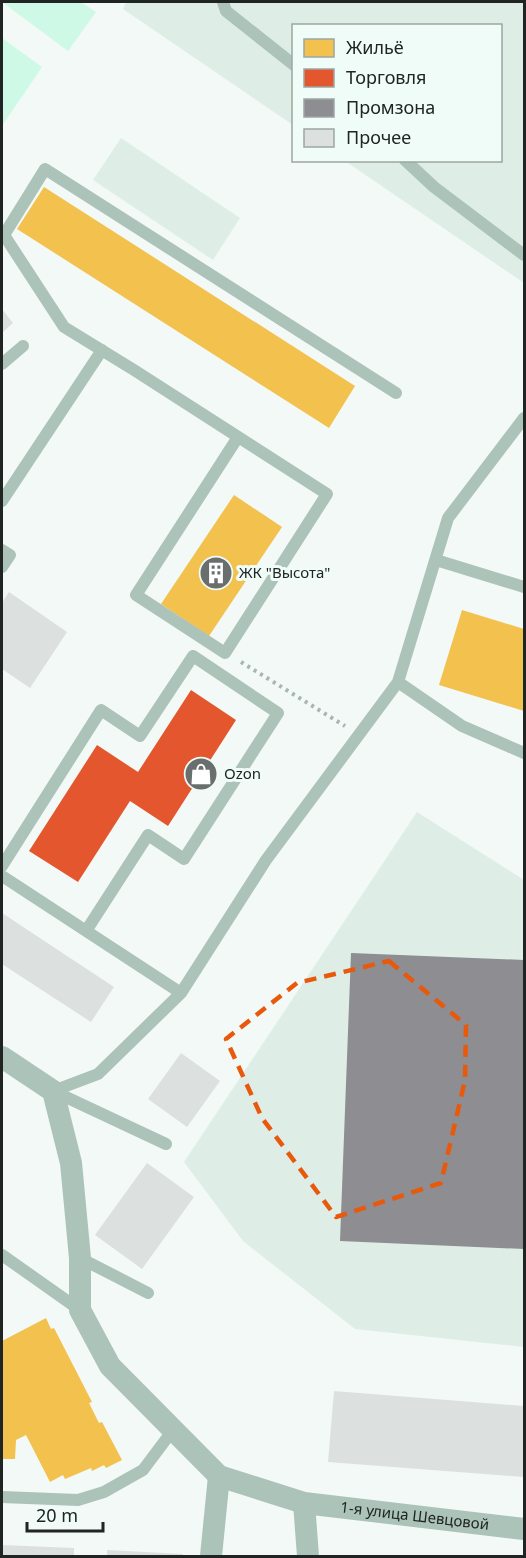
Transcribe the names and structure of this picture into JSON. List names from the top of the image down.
{
  "streets": {
    "street": ["1-я улица Шевцовой"]
  },
  "places": {
    "building": ["ЖК \"Высота\""],
    "shop": ["Ozon"]
  },
  "legend": [
    "Жильё",
    "Торговля",
    "Промзона",
    "Прочее"
  ],
  "scale_bar": "20 m"
}
